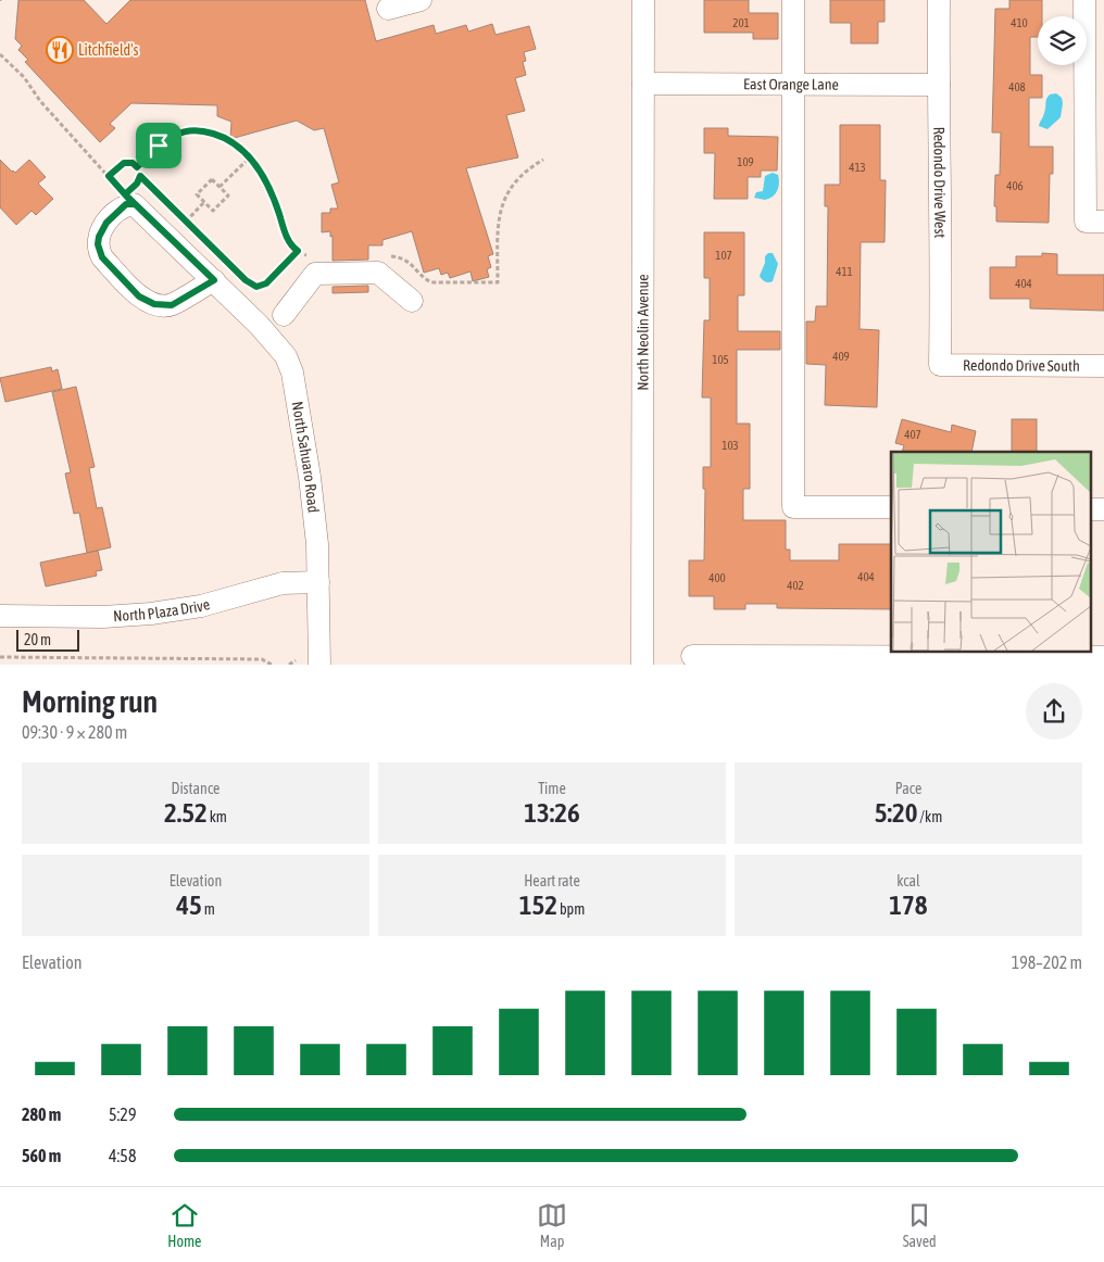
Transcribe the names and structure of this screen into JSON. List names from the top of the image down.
{
  "streets": {
    "street": [
      "East Orange Lane",
      "Redondo Drive West",
      "North Neolin Avenue",
      "Redondo Drive South",
      "North Sahuaro Road",
      "North Plaza Drive"
    ]
  },
  "crossings": [
    ["East Orange Lane", "Redondo Drive West"],
    ["East Orange Lane", "North Neolin Avenue"],
    ["Redondo Drive West", "Redondo Drive South"],
    ["North Sahuaro Road", "North Plaza Drive"]
  ],
  "places": {
    "restaurant": ["Litchfield's"]
  },
  "house_numbers": [
    "201",
    "410",
    "408",
    "109",
    "413",
    "406",
    "107",
    "411",
    "404",
    "409",
    "105",
    "407",
    "103",
    "404",
    "400",
    "402"
  ],
  "scale_bar": "20 m",
  "page": {
    "scale": "20 m",
    "heading": ["Morning run", "09:30 · 9 × 280 m"],
    "stats": [
      ["Distance", "2.52 km"],
      ["Time", "13:26"],
      ["Pace", "5:20 /km"],
      ["Elevation", "45 m"],
      ["Heart rate", "152 bpm"],
      ["kcal", "178"]
    ],
    "chart": ["Elevation", "198–202 m"],
    "list": [
      {
        "name": "280 m",
        "note": "5:29"
      },
      {
        "name": "560 m",
        "note": "4:58"
      }
    ],
    "tabs": ["Home", "Map", "Saved"]
  }
}
